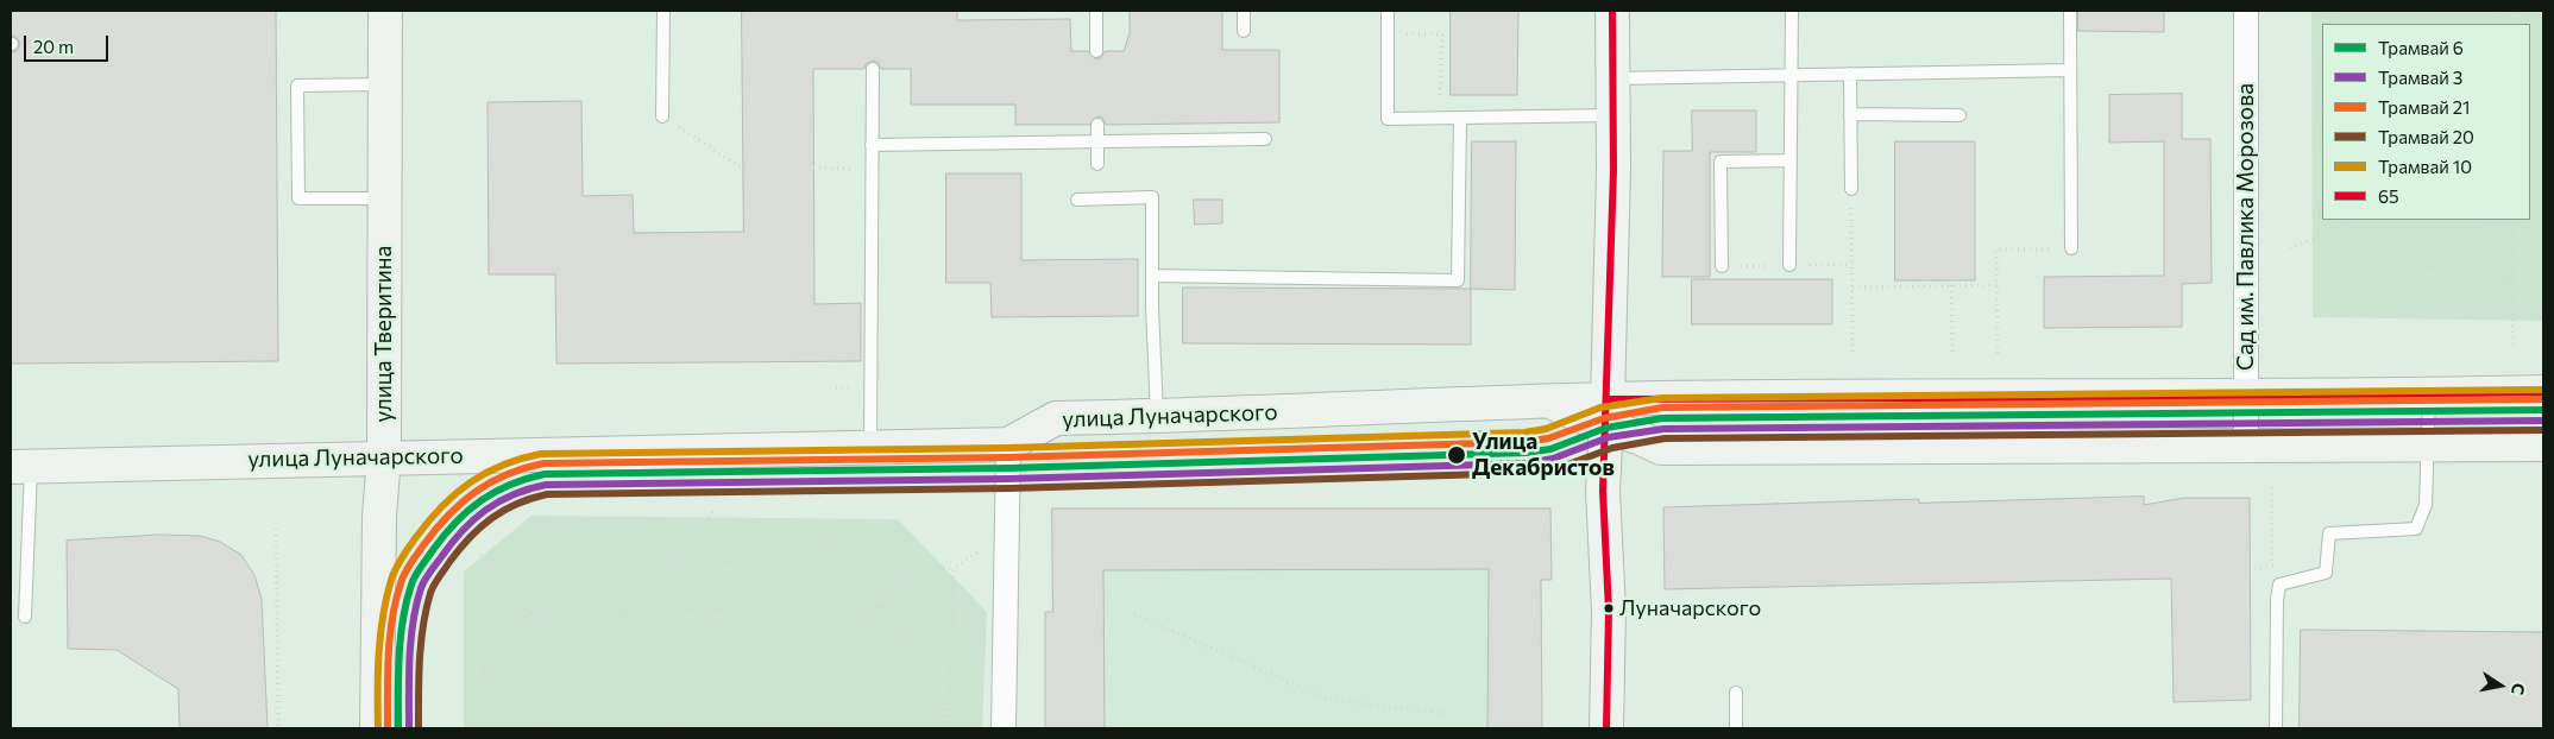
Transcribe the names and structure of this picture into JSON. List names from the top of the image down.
{
  "streets": {
    "main road": ["улица Тверитина", "улица Луначарского"],
    "street": ["Сад им. Павлика Морозова"]
  },
  "crossings": [
    ["Сад им. Павлика Морозова", "улица Луначарского"],
    ["улица Тверитина", "улица Луначарского"]
  ],
  "places": ["Улица Декабристов", "Луначарского"],
  "lines": [
    "transit line 65",
    "tram line 10",
    "tram line 21",
    "tram line 6",
    "tram line 3",
    "tram line 20"
  ],
  "legend": [
    "Трамвай 6",
    "Трамвай 3",
    "Трамвай 21",
    "Трамвай 20",
    "Трамвай 10",
    "65"
  ],
  "scale_bar": "20 m",
  "north": "right"
}
